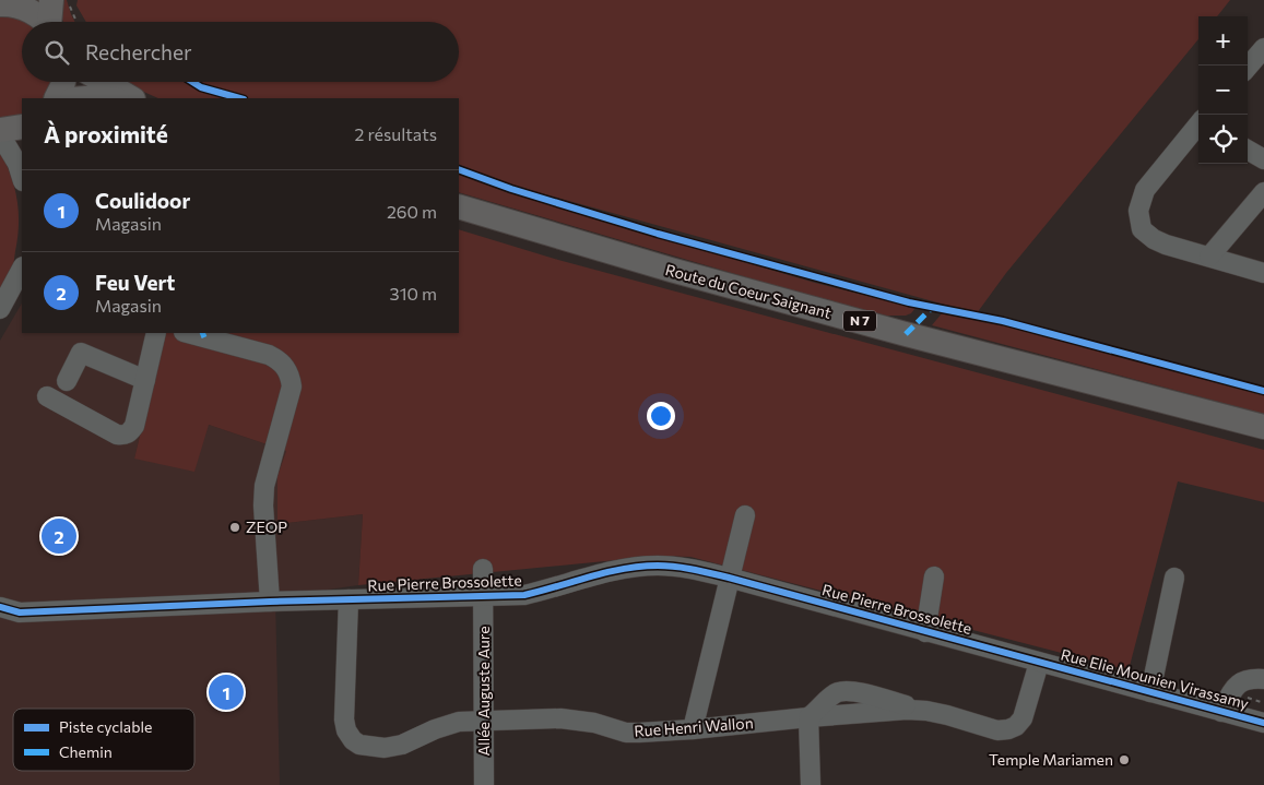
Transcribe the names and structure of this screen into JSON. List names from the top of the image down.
{
  "streets": {
    "main road": ["Route du Coeur Saignant", "N 7"],
    "street": [
      "Rue Pierre Brossolette",
      "Rue Elie Mounien Virassamy",
      "Allée Auguste Aure",
      "Rue Henri Wallon"
    ]
  },
  "crossings": [
    ["Rue Pierre Brossolette", "Rue Elie Mounien Virassamy"],
    ["Rue Pierre Brossolette", "Allée Auguste Aure"],
    ["Rue Pierre Brossolette", "Rue Henri Wallon"],
    ["Allée Auguste Aure", "Rue Henri Wallon"]
  ],
  "places": ["ZEOP", "Temple Mariamen"],
  "legend": ["Piste cyclable", "Chemin"],
  "page": {
    "map_buttons": ["+", "−"],
    "search": "Rechercher",
    "heading": ["À proximité", "2 résultats"],
    "list": [
      {
        "mark": "1",
        "name": "Coulidoor",
        "note": "Magasin",
        "value": "260 m"
      },
      {
        "mark": "2",
        "name": "Feu Vert",
        "note": "Magasin",
        "value": "310 m"
      }
    ],
    "pins": ["2", "1"]
  }
}
